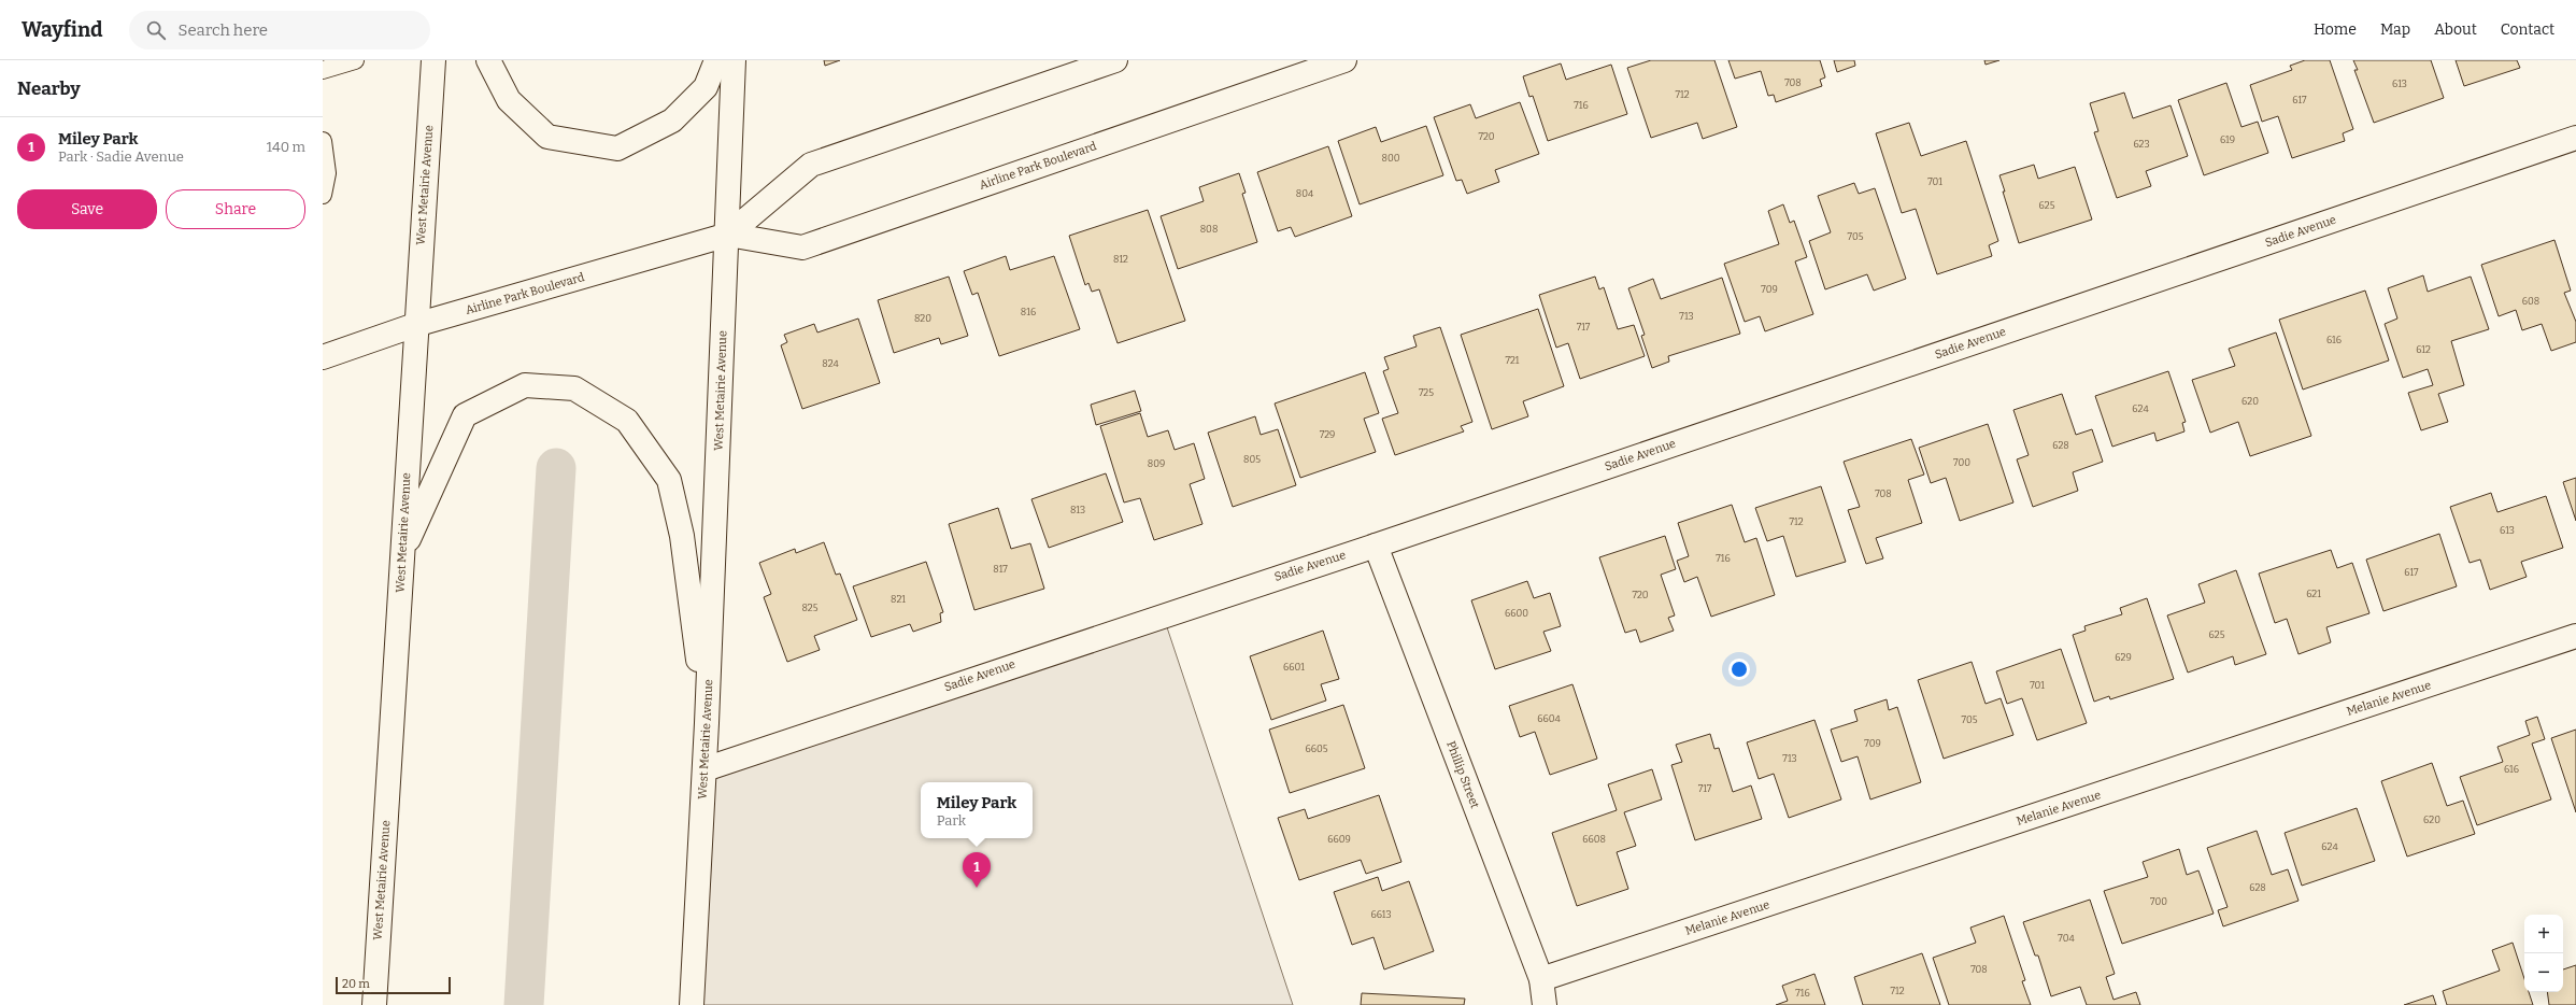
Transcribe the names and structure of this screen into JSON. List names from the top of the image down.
{
  "streets": {
    "street": [
      "Airline Park Boulevard",
      "West Metairie Avenue",
      "Sadie Avenue",
      "Melanie Avenue",
      "Phillip Street"
    ]
  },
  "crossings": [
    ["Airline Park Boulevard", "West Metairie Avenue"],
    ["West Metairie Avenue", "Sadie Avenue"],
    ["Sadie Avenue", "Phillip Street"],
    ["Melanie Avenue", "Phillip Street"]
  ],
  "house_numbers": [
    "708",
    "613",
    "712",
    "617",
    "716",
    "720",
    "619",
    "623",
    "800",
    "701",
    "804",
    "625",
    "808",
    "705",
    "812",
    "709",
    "608",
    "816",
    "713",
    "820",
    "717",
    "616",
    "612",
    "721",
    "824",
    "725",
    "620",
    "624",
    "729",
    "628",
    "805",
    "700",
    "809",
    "708",
    "813",
    "712",
    "613",
    "716",
    "817",
    "617",
    "621",
    "720",
    "821",
    "825",
    "6600",
    "625",
    "629",
    "6601",
    "701",
    "6604",
    "705",
    "709",
    "6605",
    "713",
    "616",
    "717",
    "620",
    "6609",
    "6608",
    "624",
    "628",
    "700",
    "6613",
    "704",
    "708",
    "712",
    "716"
  ],
  "scale_bar": "20 m",
  "page": {
    "header": "Wayfind",
    "search": "Search here",
    "nav": [
      "Home",
      "Map",
      "About",
      "Contact"
    ],
    "heading": "Nearby",
    "list": [
      {
        "mark": "1",
        "name": "Miley Park",
        "note": "Park · Sadie Avenue",
        "value": "140 m"
      }
    ],
    "buttons": ["Save", "Share"],
    "popup": ["Miley Park", "Park"],
    "pins": "1",
    "map_buttons": ["+", "−"],
    "scale": "20 m"
  }
}
